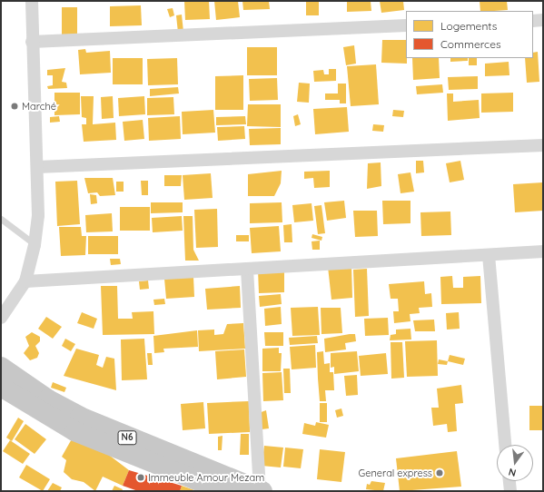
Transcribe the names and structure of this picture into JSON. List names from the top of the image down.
{
  "streets": {
    "highway": ["N6"]
  },
  "places": ["Marché", "General express", "Immeuble Amour Mezam"],
  "legend": ["Logements", "Commerces"],
  "north": "bottom"
}
